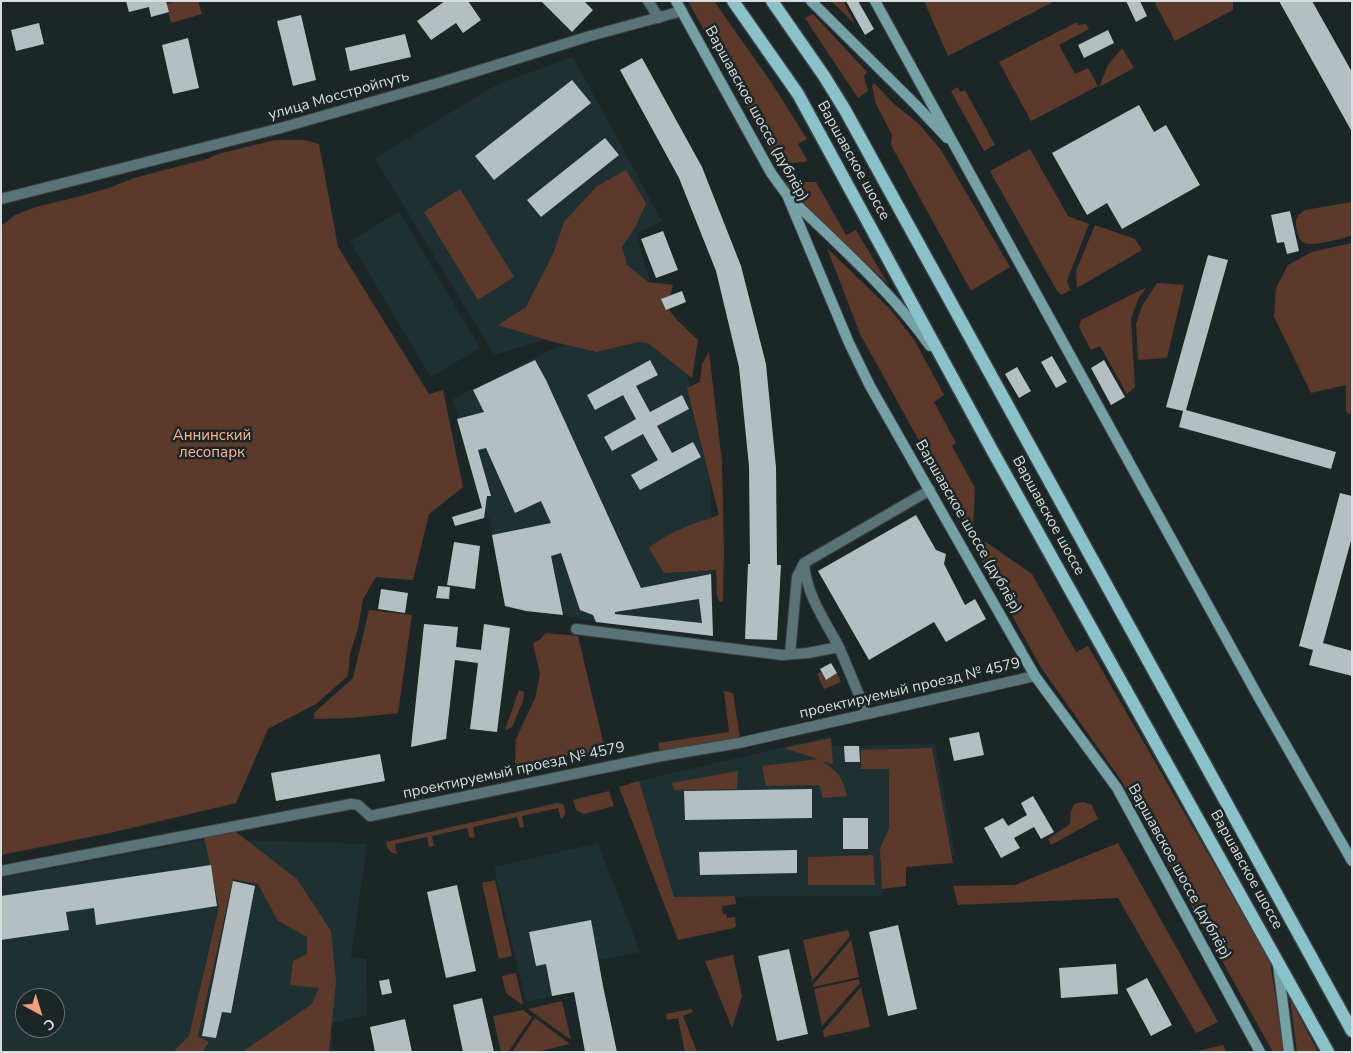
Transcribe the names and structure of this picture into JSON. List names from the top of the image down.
{
  "streets": {
    "main road": ["Варшавское шоссе (дублёр)", "Варшавское шоссе"],
    "street": ["улица Мосстройпуть", "проектируемый проезд № 4579"]
  },
  "crossings": [
    ["улица Мосстройпуть", "Варшавское шоссе (дублёр)"],
    ["Варшавское шоссе (дублёр)", "проектируемый проезд № 4579"]
  ],
  "parks": ["Аннинский лесопарк"],
  "north": "bottom right"
}
